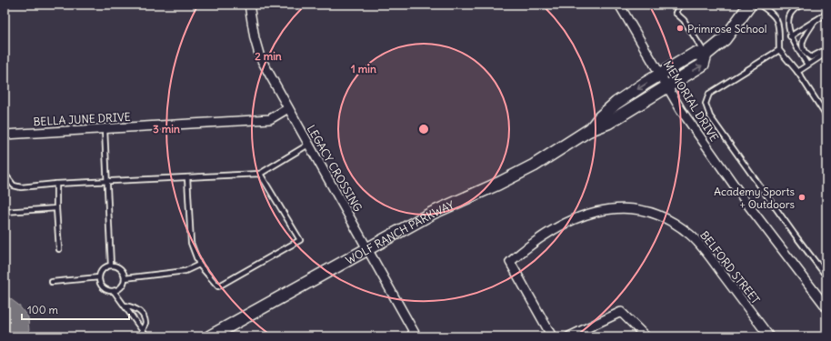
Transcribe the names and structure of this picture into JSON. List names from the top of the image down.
{
  "streets": {
    "street": [
      "MEMORIAL DRIVE",
      "BELLA JUNE DRIVE",
      "LEGACY CROSSING",
      "WOLF RANCH PARKWAY",
      "BELFORD STREET"
    ]
  },
  "crossings": [
    ["MEMORIAL DRIVE", "WOLF RANCH PARKWAY"],
    ["BELLA JUNE DRIVE", "LEGACY CROSSING"],
    ["LEGACY CROSSING", "WOLF RANCH PARKWAY"]
  ],
  "places": ["Primrose School", "Academy Sports + Outdoors"],
  "scale_bar": "100 m",
  "rings": ["2 min", "1 min", "3 min"]
}
